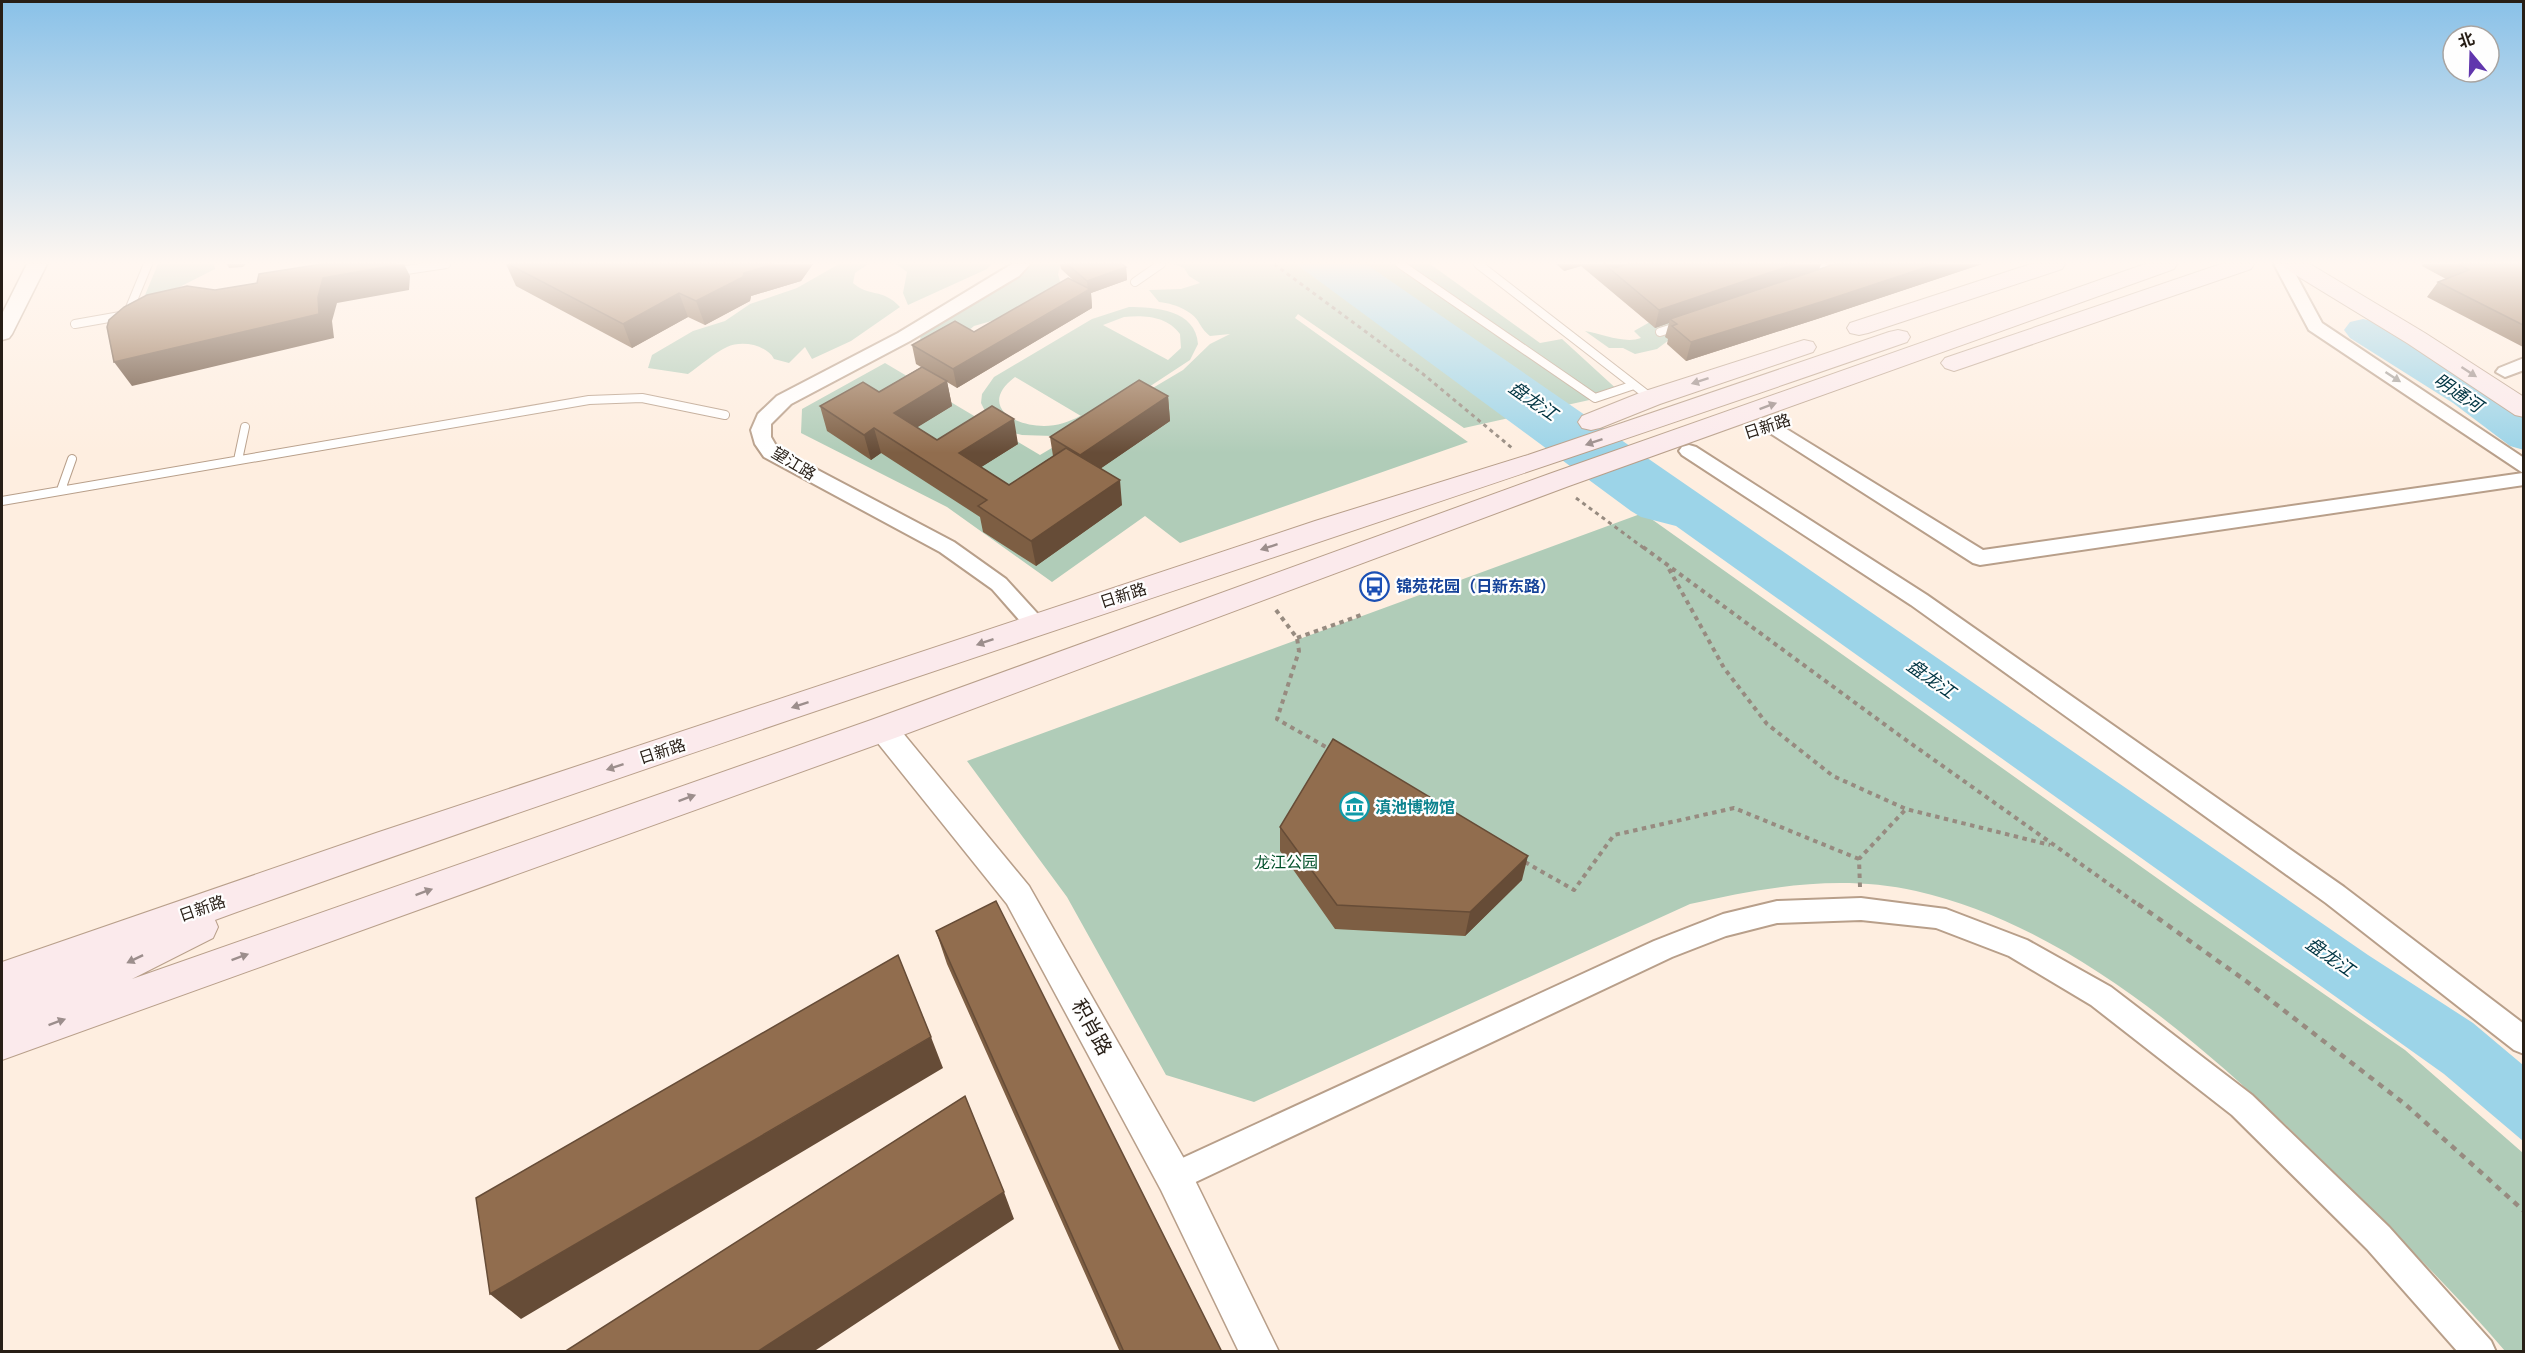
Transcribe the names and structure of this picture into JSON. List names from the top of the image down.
{
  "streets": {
    "main road": ["日新路"],
    "street": ["望江路", "积肖路"]
  },
  "crossings": [
    ["日新路", "望江路"],
    ["日新路", "积肖路"]
  ],
  "water": ["明通河", "盘龙江"],
  "parks": ["龙江公园"],
  "places": {
    "bus stop": ["锦苑花园（日新东路）"],
    "museum": ["滇池博物馆"]
  },
  "north": "top"
}
